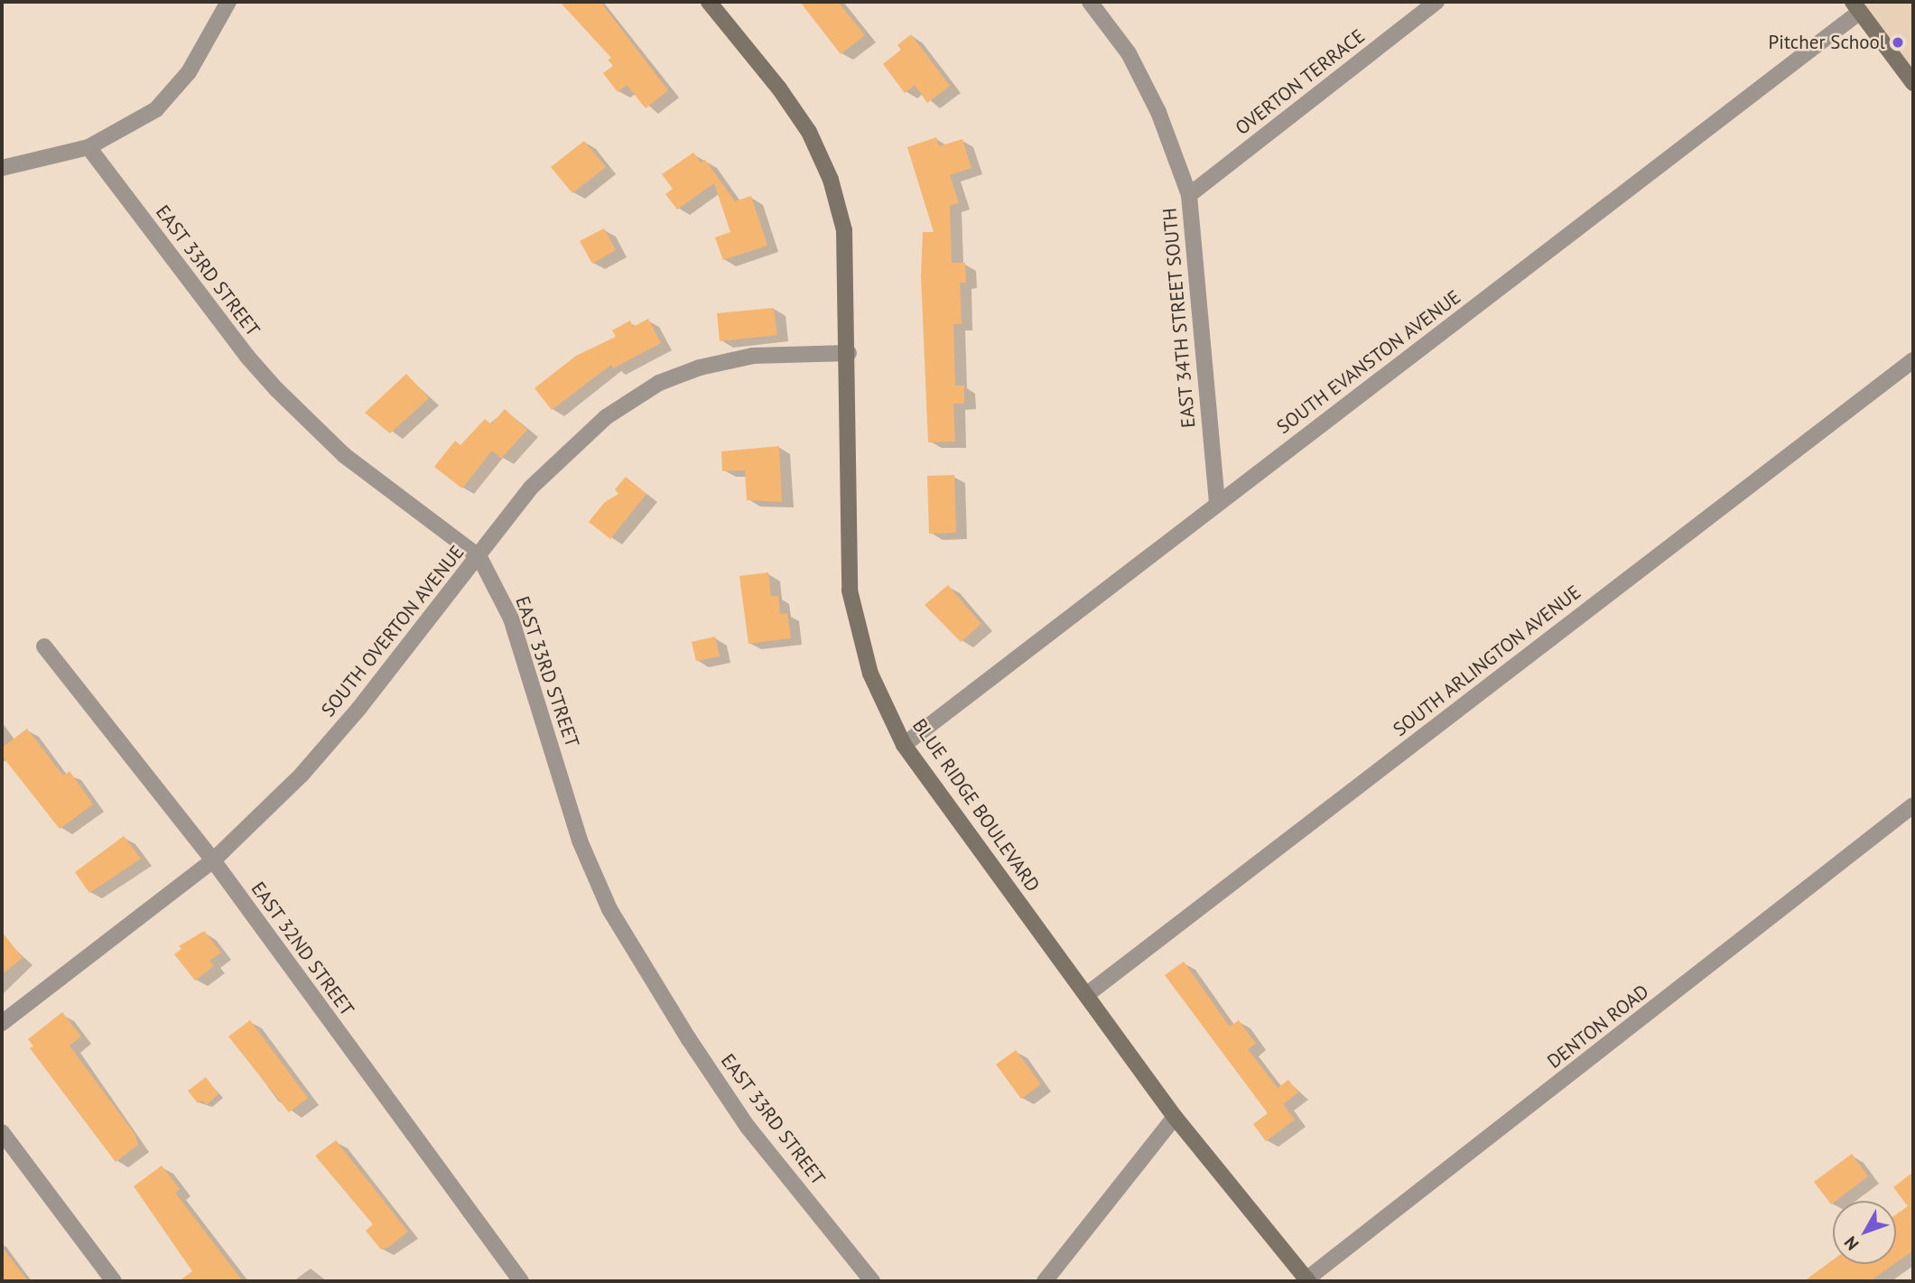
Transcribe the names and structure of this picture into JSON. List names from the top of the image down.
{
  "streets": {
    "street": [
      "OVERTON TERRACE",
      "EAST 33RD STREET",
      "EAST 34TH STREET SOUTH",
      "SOUTH EVANSTON AVENUE",
      "SOUTH OVERTON AVENUE",
      "SOUTH ARLINGTON AVENUE",
      "BLUE RIDGE BOULEVARD",
      "EAST 32ND STREET",
      "DENTON ROAD"
    ]
  },
  "crossings": [
    ["OVERTON TERRACE", "EAST 34TH STREET SOUTH"],
    ["EAST 33RD STREET", "SOUTH OVERTON AVENUE"],
    ["EAST 34TH STREET SOUTH", "SOUTH EVANSTON AVENUE"],
    ["SOUTH EVANSTON AVENUE", "BLUE RIDGE BOULEVARD"],
    ["SOUTH OVERTON AVENUE", "BLUE RIDGE BOULEVARD"],
    ["SOUTH OVERTON AVENUE", "EAST 32ND STREET"],
    ["SOUTH ARLINGTON AVENUE", "BLUE RIDGE BOULEVARD"],
    ["BLUE RIDGE BOULEVARD", "DENTON ROAD"]
  ],
  "places": ["Pitcher School"],
  "north": "bottom left"
}
